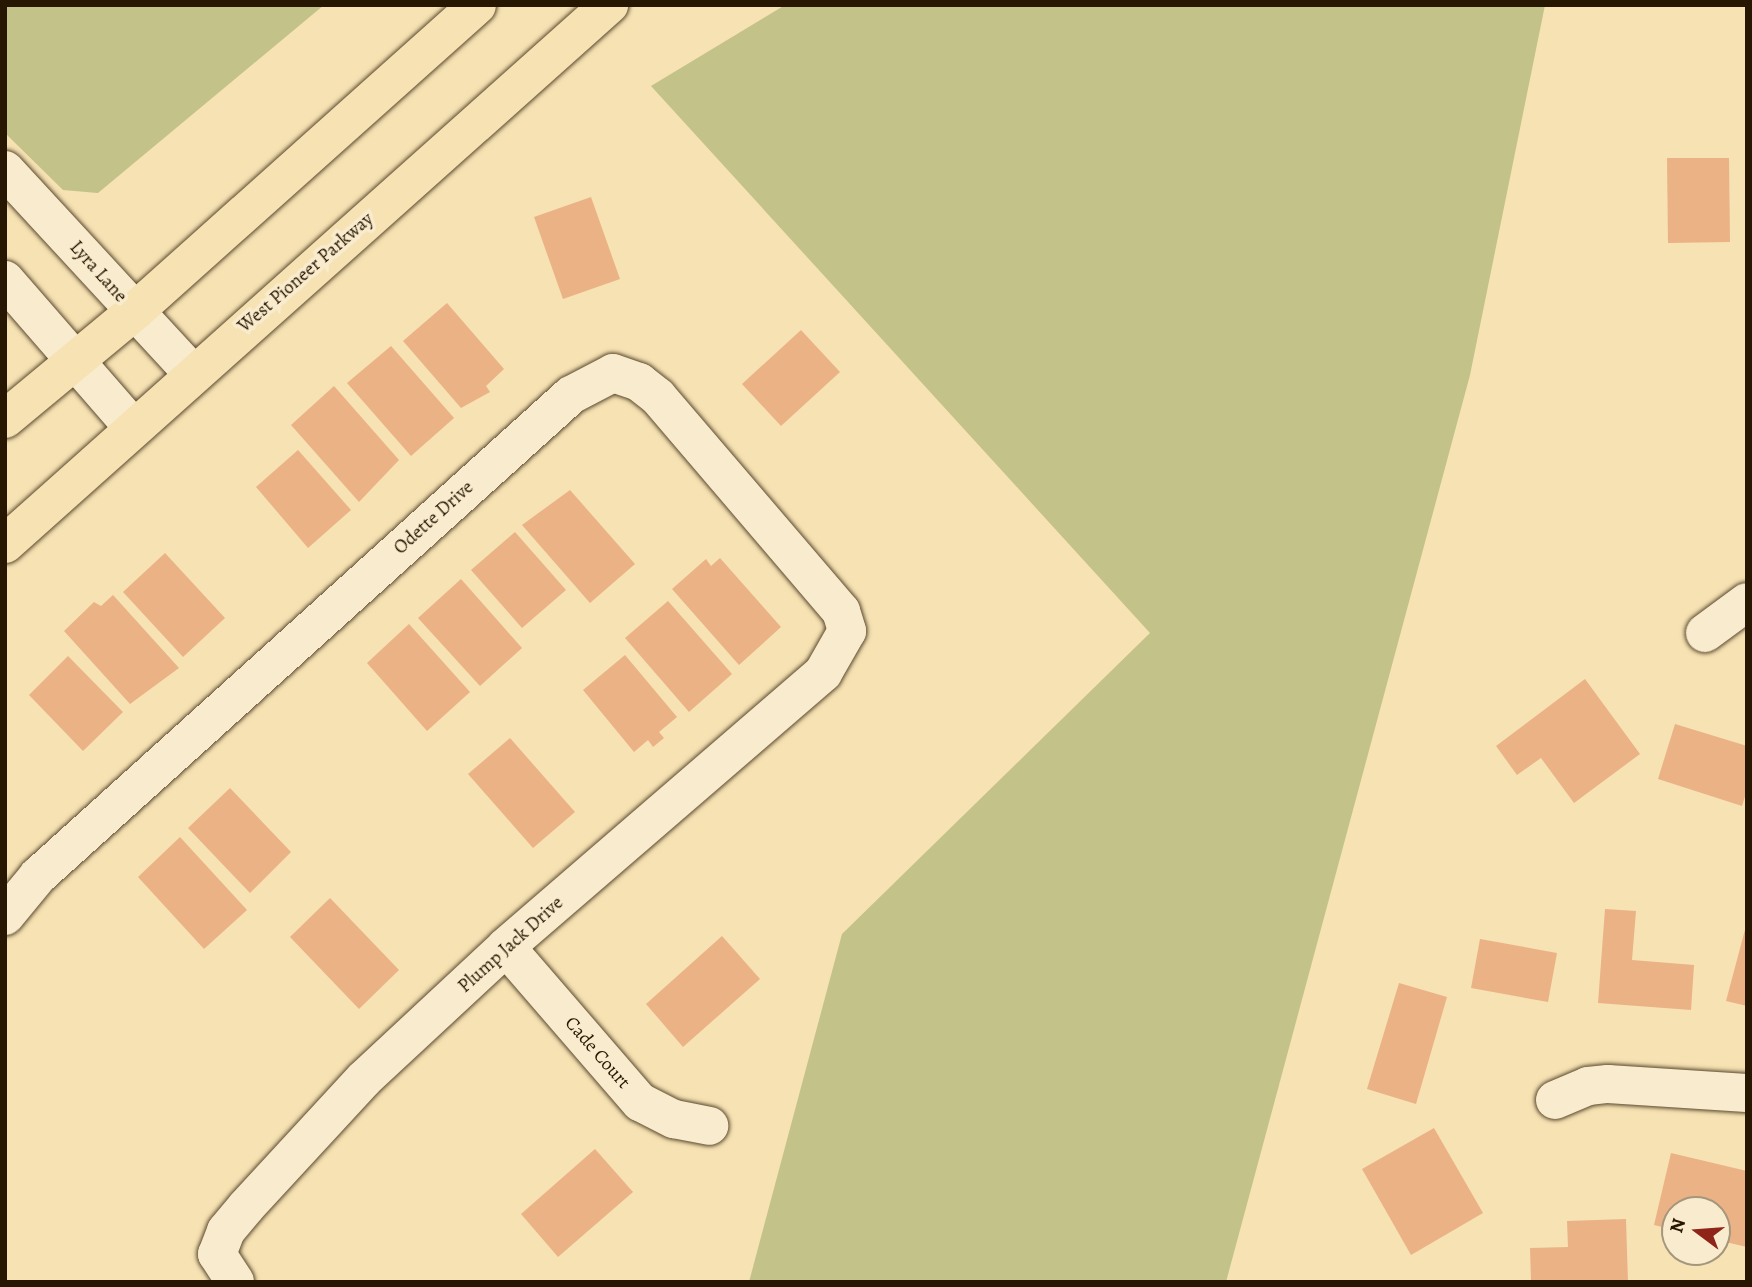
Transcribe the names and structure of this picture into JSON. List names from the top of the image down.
{
  "streets": {
    "main road": ["West Pioneer Parkway"],
    "street": [
      "Lyra Lane",
      "Odette Drive",
      "Plump Jack Drive",
      "Cade Court"
    ]
  },
  "crossings": [
    ["Lyra Lane", "West Pioneer Parkway"],
    ["Odette Drive", "Plump Jack Drive"],
    ["Plump Jack Drive", "Cade Court"]
  ],
  "north": "left"
}
